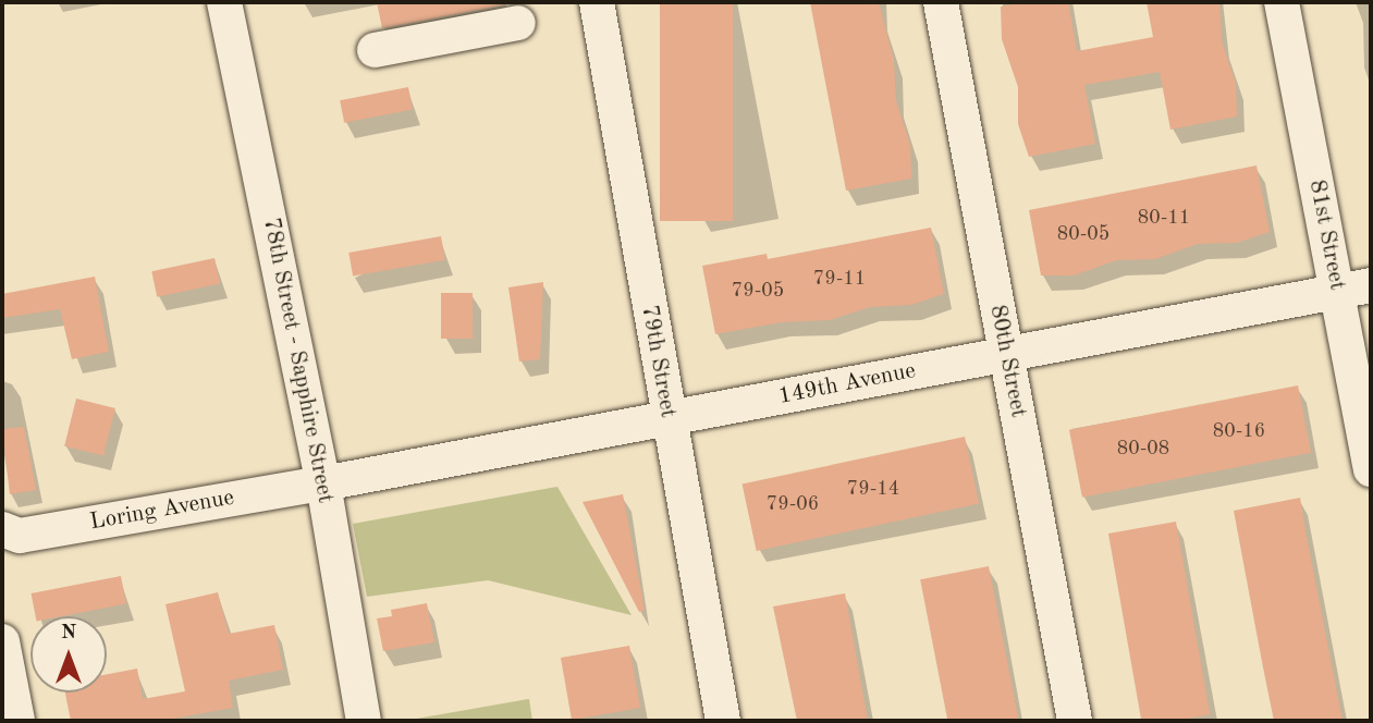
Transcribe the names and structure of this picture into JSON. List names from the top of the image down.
{
  "streets": {
    "street": [
      "81st Street",
      "78th Street - Sapphire Street",
      "79th Street",
      "80th Street",
      "149th Avenue",
      "Loring Avenue"
    ]
  },
  "crossings": [
    ["81st Street", "149th Avenue"],
    ["78th Street - Sapphire Street", "149th Avenue"],
    ["78th Street - Sapphire Street", "Loring Avenue"],
    ["79th Street", "149th Avenue"],
    ["80th Street", "149th Avenue"],
    ["149th Avenue", "Loring Avenue"]
  ],
  "house_numbers": [
    "80-11",
    "80-05",
    "79-11",
    "79-05",
    "80-16",
    "80-08",
    "79-14",
    "79-06"
  ],
  "north": "top"
}
